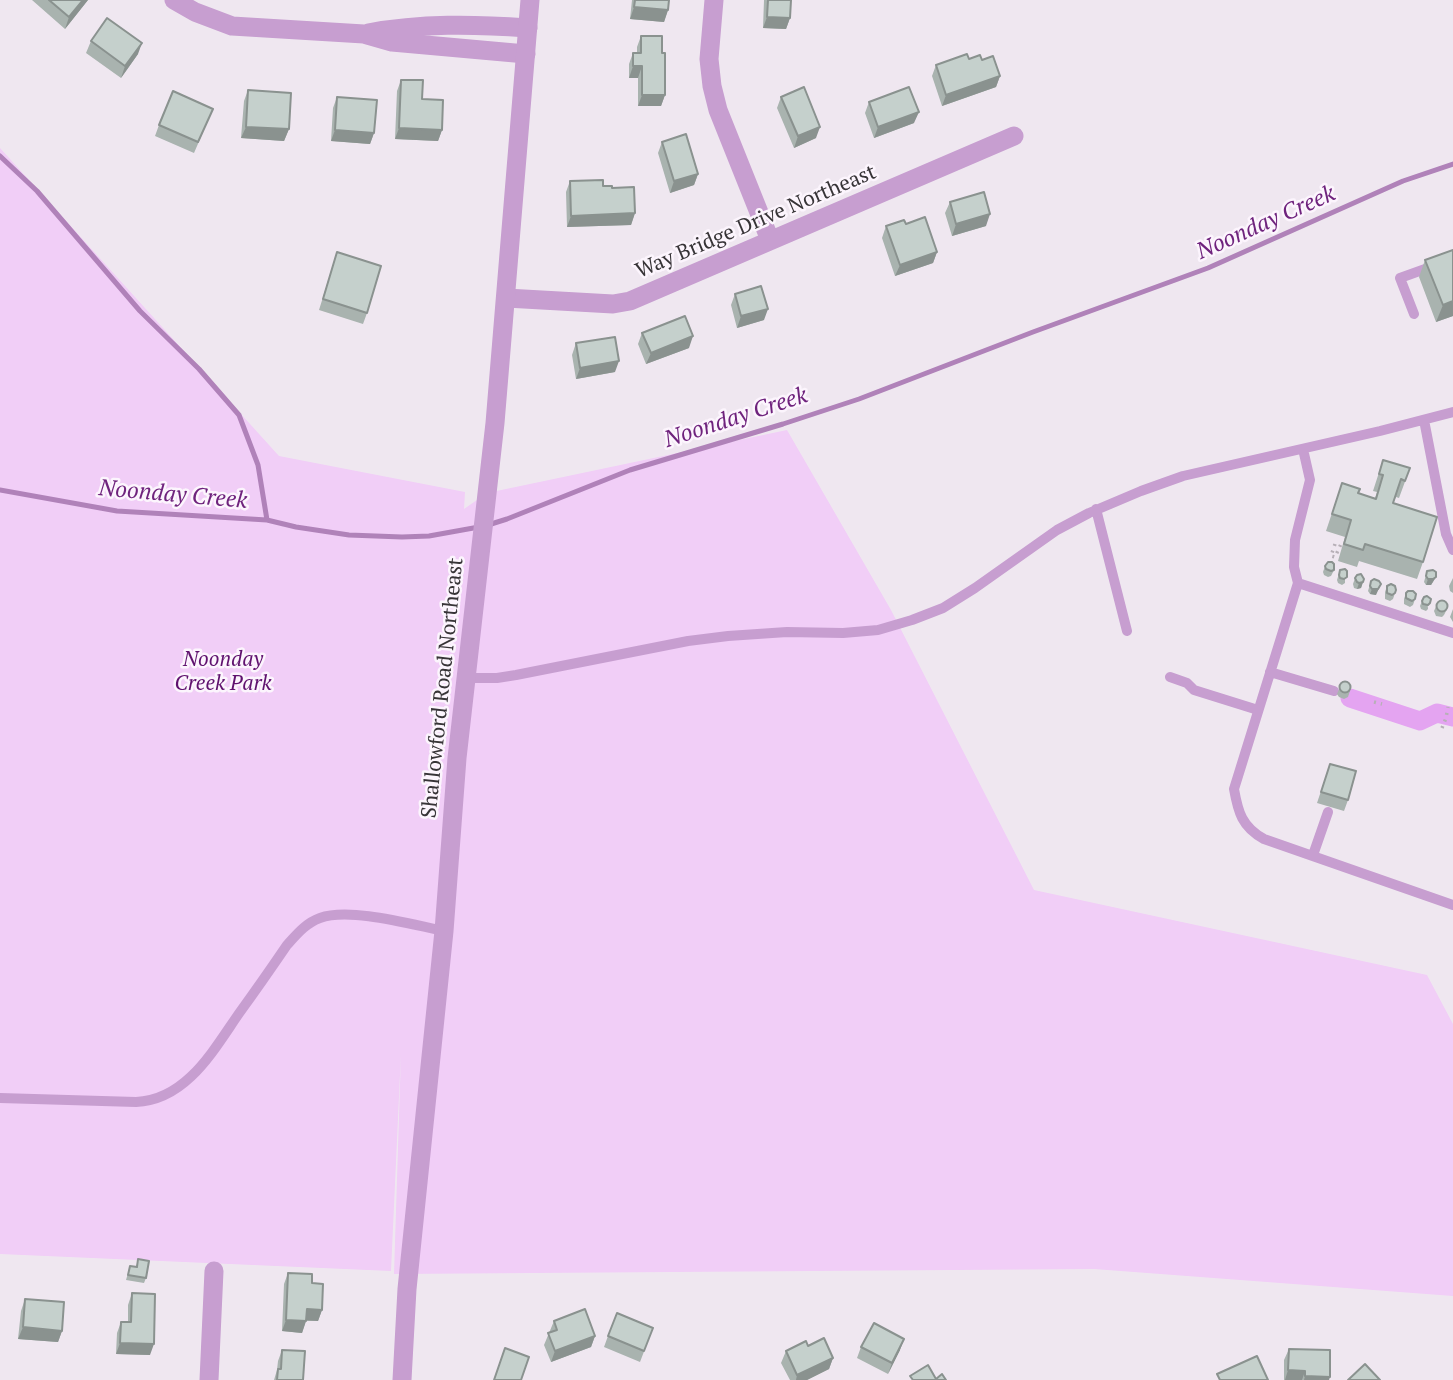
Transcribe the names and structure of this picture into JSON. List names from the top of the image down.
{
  "streets": {
    "street": ["Way Bridge Drive Northeast", "Shallowford Road Northeast"]
  },
  "crossings": [
    ["Way Bridge Drive Northeast", "Shallowford Road Northeast"]
  ],
  "water": ["Noonday Creek"],
  "parks": ["Noonday Creek Park"]
}
